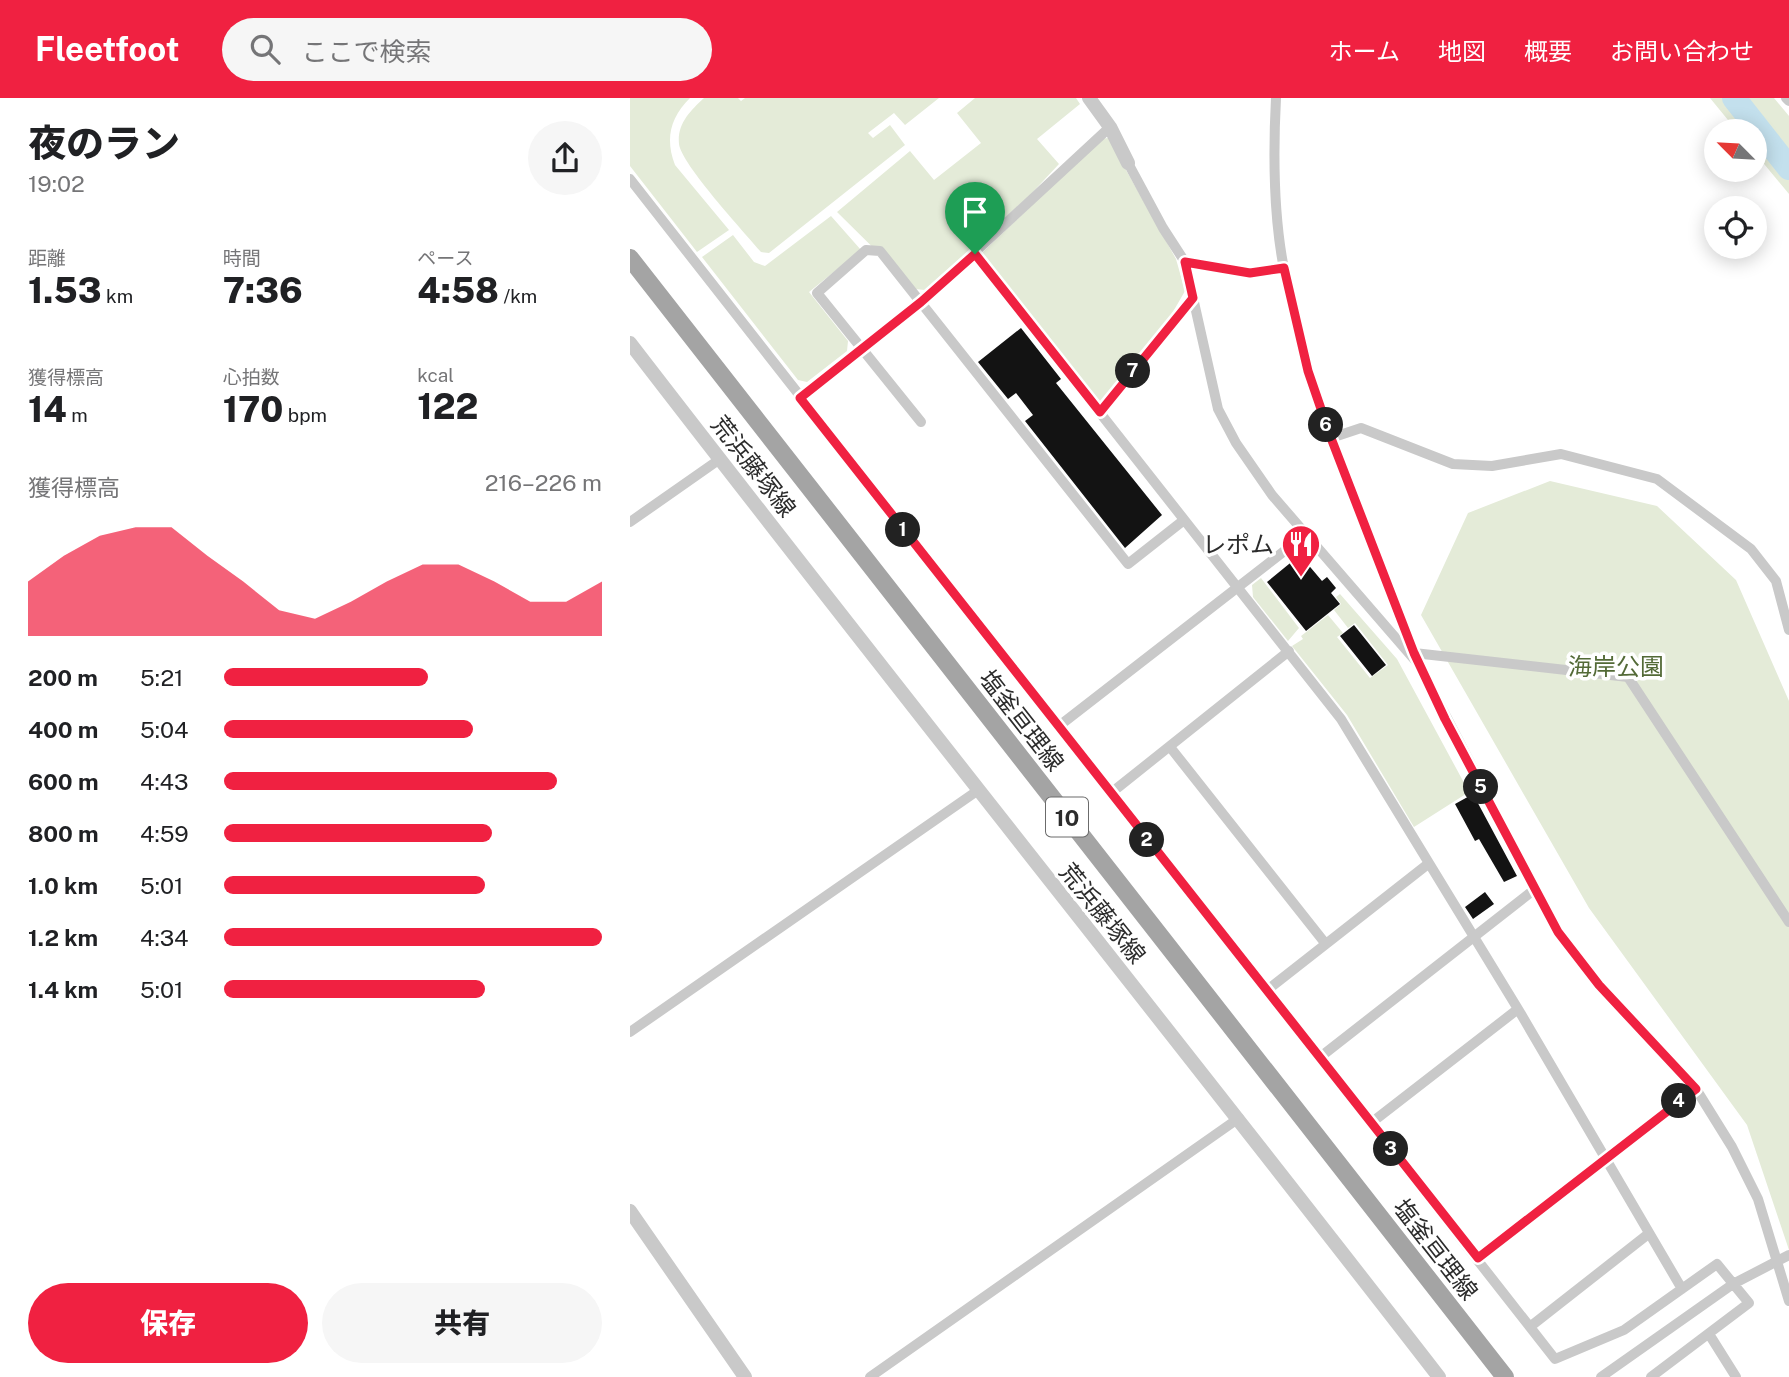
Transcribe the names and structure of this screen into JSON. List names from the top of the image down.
{
  "streets": {
    "main road": ["塩釜亘理線", "10"],
    "street": ["荒浜藤塚線"]
  },
  "parks": ["海岸公園"],
  "places": {
    "restaurant": ["レポム"]
  },
  "north": "top left",
  "page": {
    "header": "Fleetfoot",
    "search": "ここで検索",
    "nav": [
      "ホーム",
      "地図",
      "概要",
      "お問い合わせ"
    ],
    "heading": ["夜のラン", "19:02"],
    "stats": [
      ["距離", "1.53 km"],
      ["時間", "7:36"],
      ["ペース", "4:58 /km"],
      ["獲得標高", "14 m"],
      ["心拍数", "170 bpm"],
      ["kcal", "122"]
    ],
    "pins": [
      "7",
      "6",
      "1",
      "5",
      "2",
      "4",
      "3"
    ],
    "chart": ["獲得標高", "216–226 m"],
    "list": [
      {
        "name": "200 m",
        "note": "5:21"
      },
      {
        "name": "400 m",
        "note": "5:04"
      },
      {
        "name": "600 m",
        "note": "4:43"
      },
      {
        "name": "800 m",
        "note": "4:59"
      },
      {
        "name": "1.0 km",
        "note": "5:01"
      },
      {
        "name": "1.2 km",
        "note": "4:34"
      },
      {
        "name": "1.4 km",
        "note": "5:01"
      }
    ],
    "buttons": ["保存", "共有"]
  }
}
